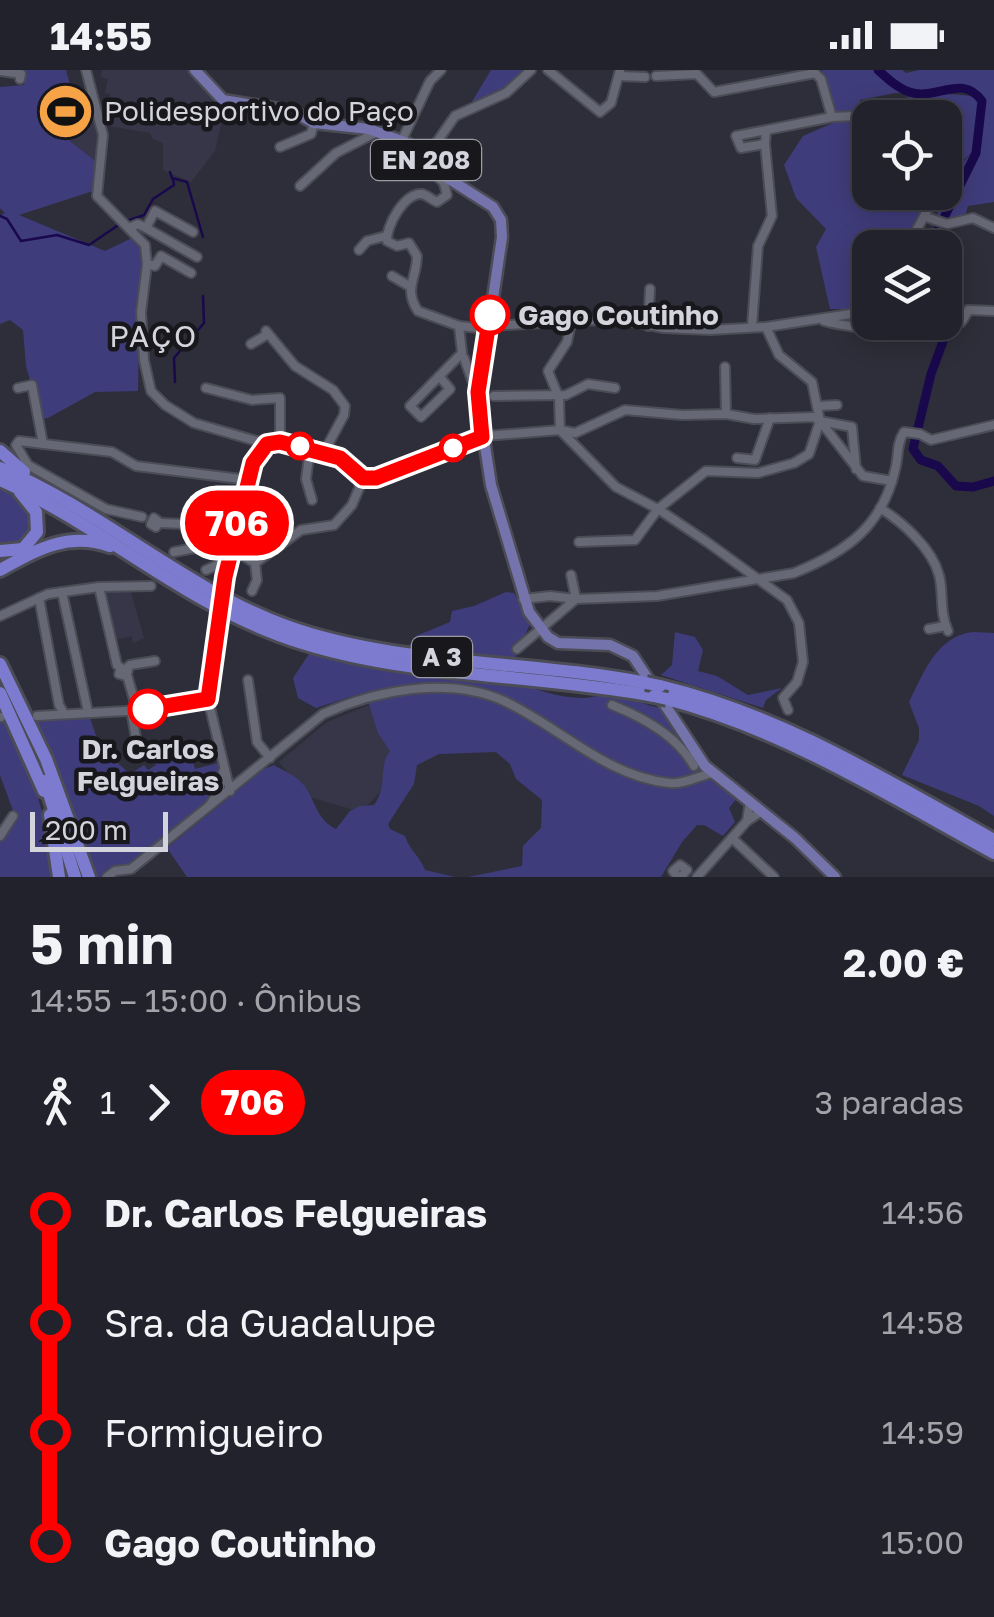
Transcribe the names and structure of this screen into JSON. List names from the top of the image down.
{
  "streets": {
    "highway": ["A 3"],
    "main road": ["EN 208"]
  },
  "districts": ["PAÇO"],
  "places": {
    "sports": ["Polidesportivo do Paço"],
    "other": ["Gago Coutinho", "Dr. Carlos Felgueiras"]
  },
  "lines": ["bus line 706"],
  "scale_bar": "200 m",
  "page": {
    "status": "14:55",
    "on_map": "706",
    "scale": "200 m",
    "heading": ["5 min", "14:55 – 15:00 · Ônibus", "2.00 €"],
    "legs": ["1", "706", "3 paradas"],
    "list": [
      {
        "name": "Dr. Carlos Felgueiras",
        "value": "14:56"
      },
      {
        "name": "Sra. da Guadalupe",
        "value": "14:58"
      },
      {
        "name": "Formigueiro",
        "value": "14:59"
      },
      {
        "name": "Gago Coutinho",
        "value": "15:00"
      }
    ]
  }
}
